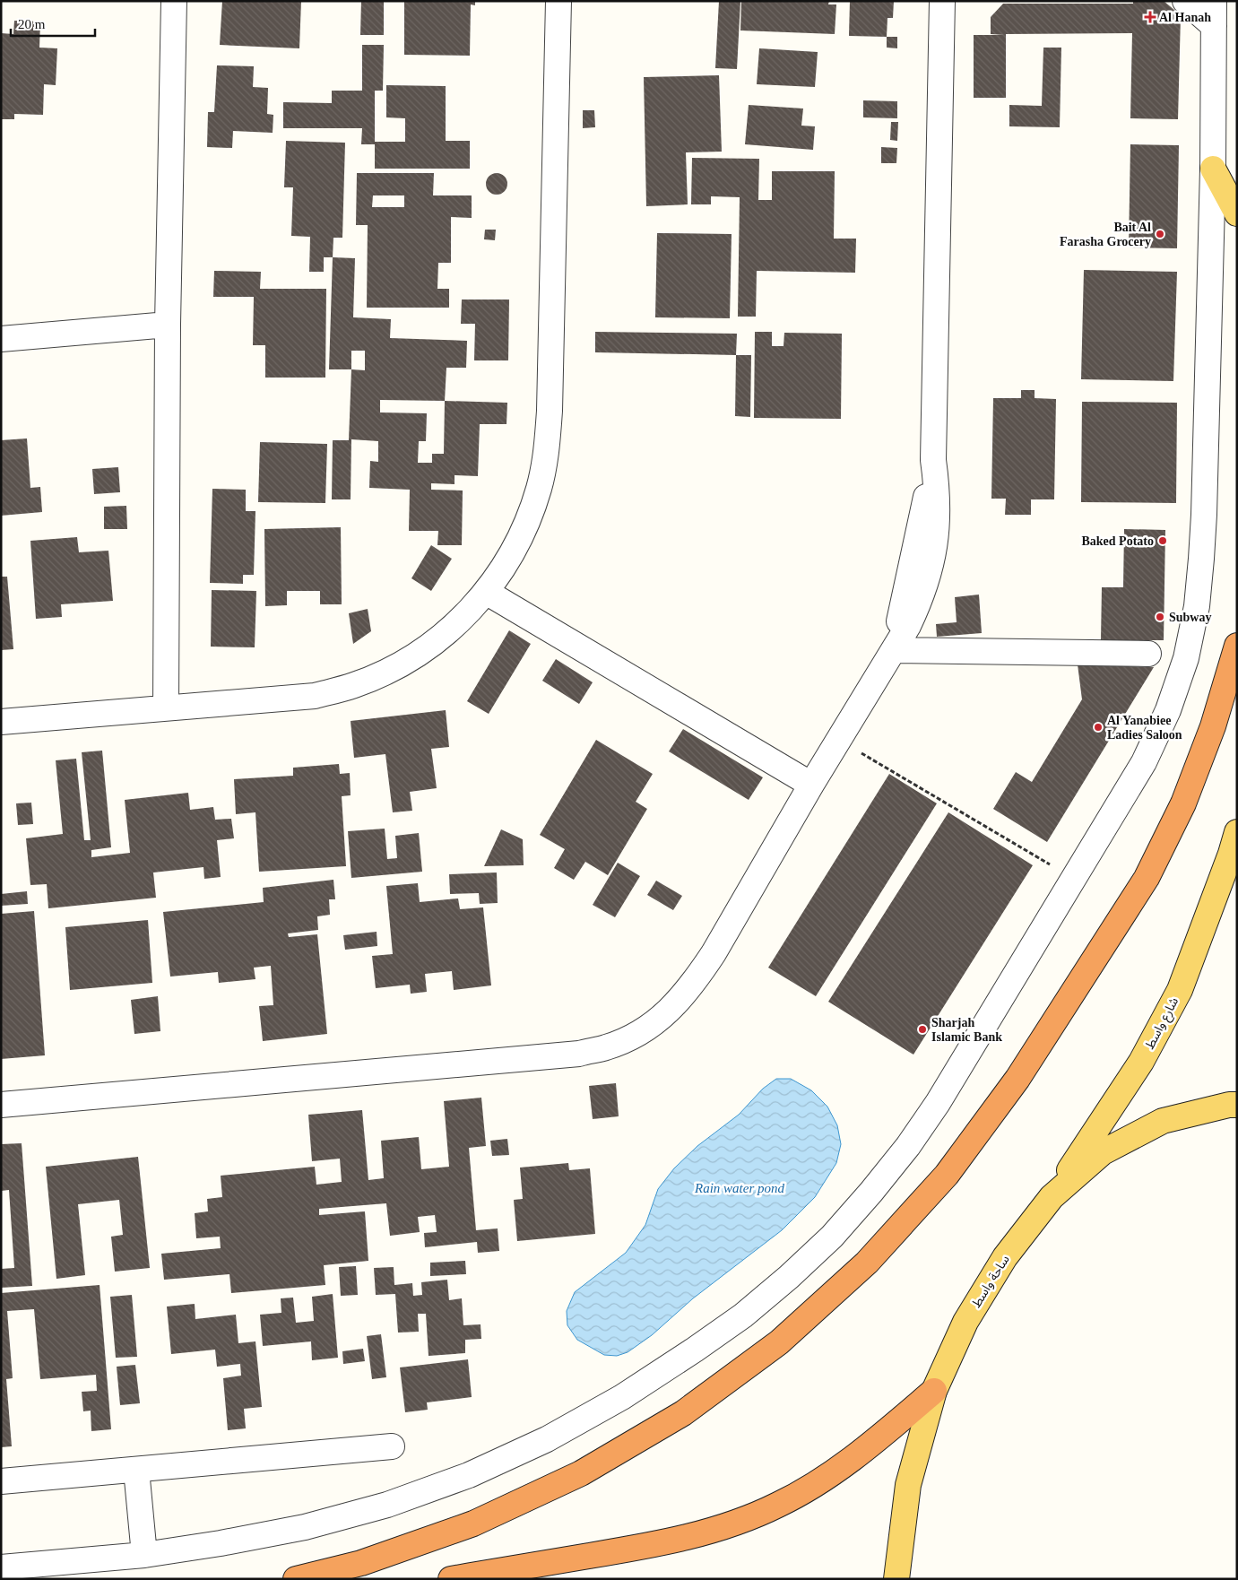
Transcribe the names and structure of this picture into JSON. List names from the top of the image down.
{
  "streets": {
    "main road": ["شارع واسط", "ساحة واسط"]
  },
  "crossings": [
    ["شارع واسط", "ساحة واسط"]
  ],
  "water": ["Rain water pond"],
  "places": {
    "health": ["Al Hanah"],
    "other": [
      "Bait Al Farasha Grocery",
      "Baked Potato",
      "Subway",
      "Al Yanabiee Ladies Saloon",
      "Sharjah Islamic Bank"
    ]
  },
  "scale_bar": "20 m"
}
